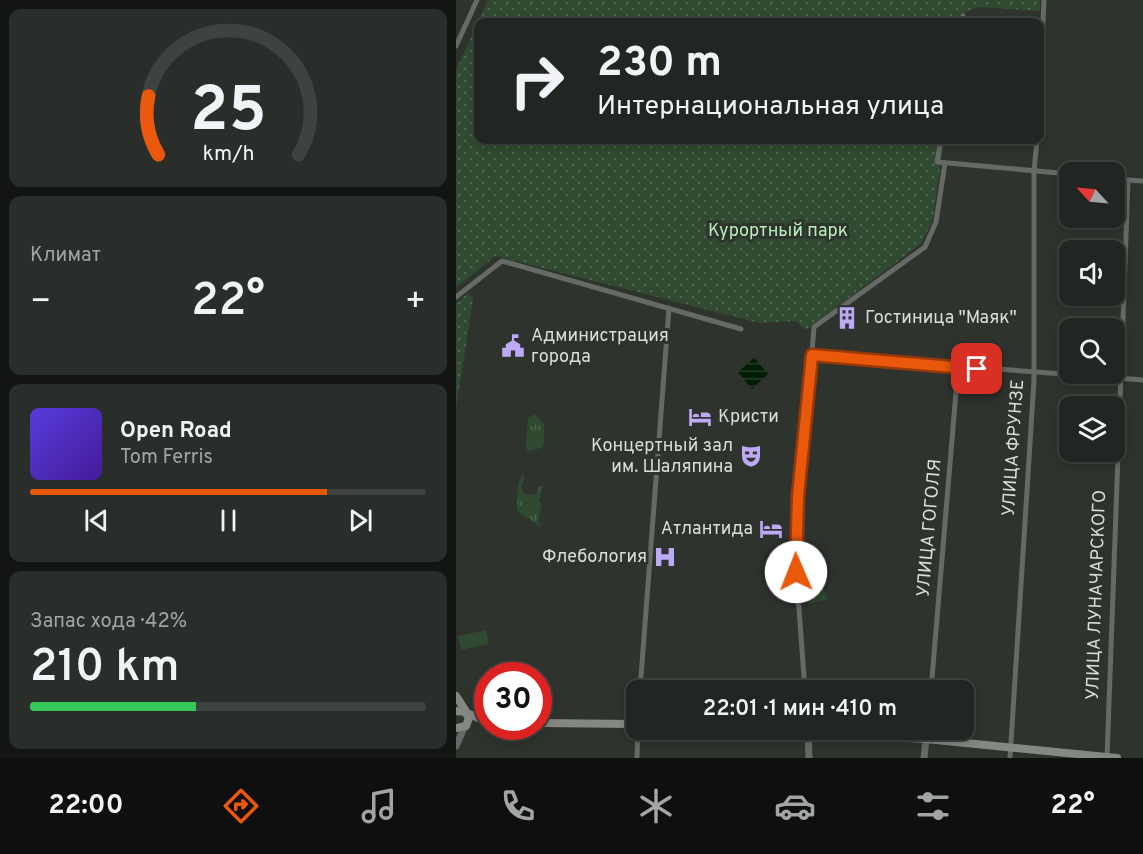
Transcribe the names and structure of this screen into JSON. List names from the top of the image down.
{
  "streets": {
    "street": ["УЛИЦА ФРУНЗЕ", "УЛИЦА ГОГОЛЯ", "УЛИЦА ЛУНАЧАРСКОГО"]
  },
  "parks": ["Курортный парк"],
  "places": {
    "building": ["Гостиница \"Маяк\""],
    "public building": ["Администрация города"],
    "hotel": ["Кристи", "Атлантида"],
    "theatre": ["Концертный зал им. Шаляпина"],
    "hospital": ["Флебология"]
  },
  "north": "top left",
  "page": {
    "turn": ["230 m", "Интернациональная улица"],
    "tile": [
      "Климат",
      ["Запас хода · 42%", "210 km"]
    ],
    "heat": ["−", "22°", "+"],
    "song": ["Open Road", "Tom Ferris"],
    "limit": "30",
    "trip": "22:01 · 1 мин · 410 m",
    "tabs": ["22:00", "22°"],
    "gauge": ["25", "km/h"]
  }
}
